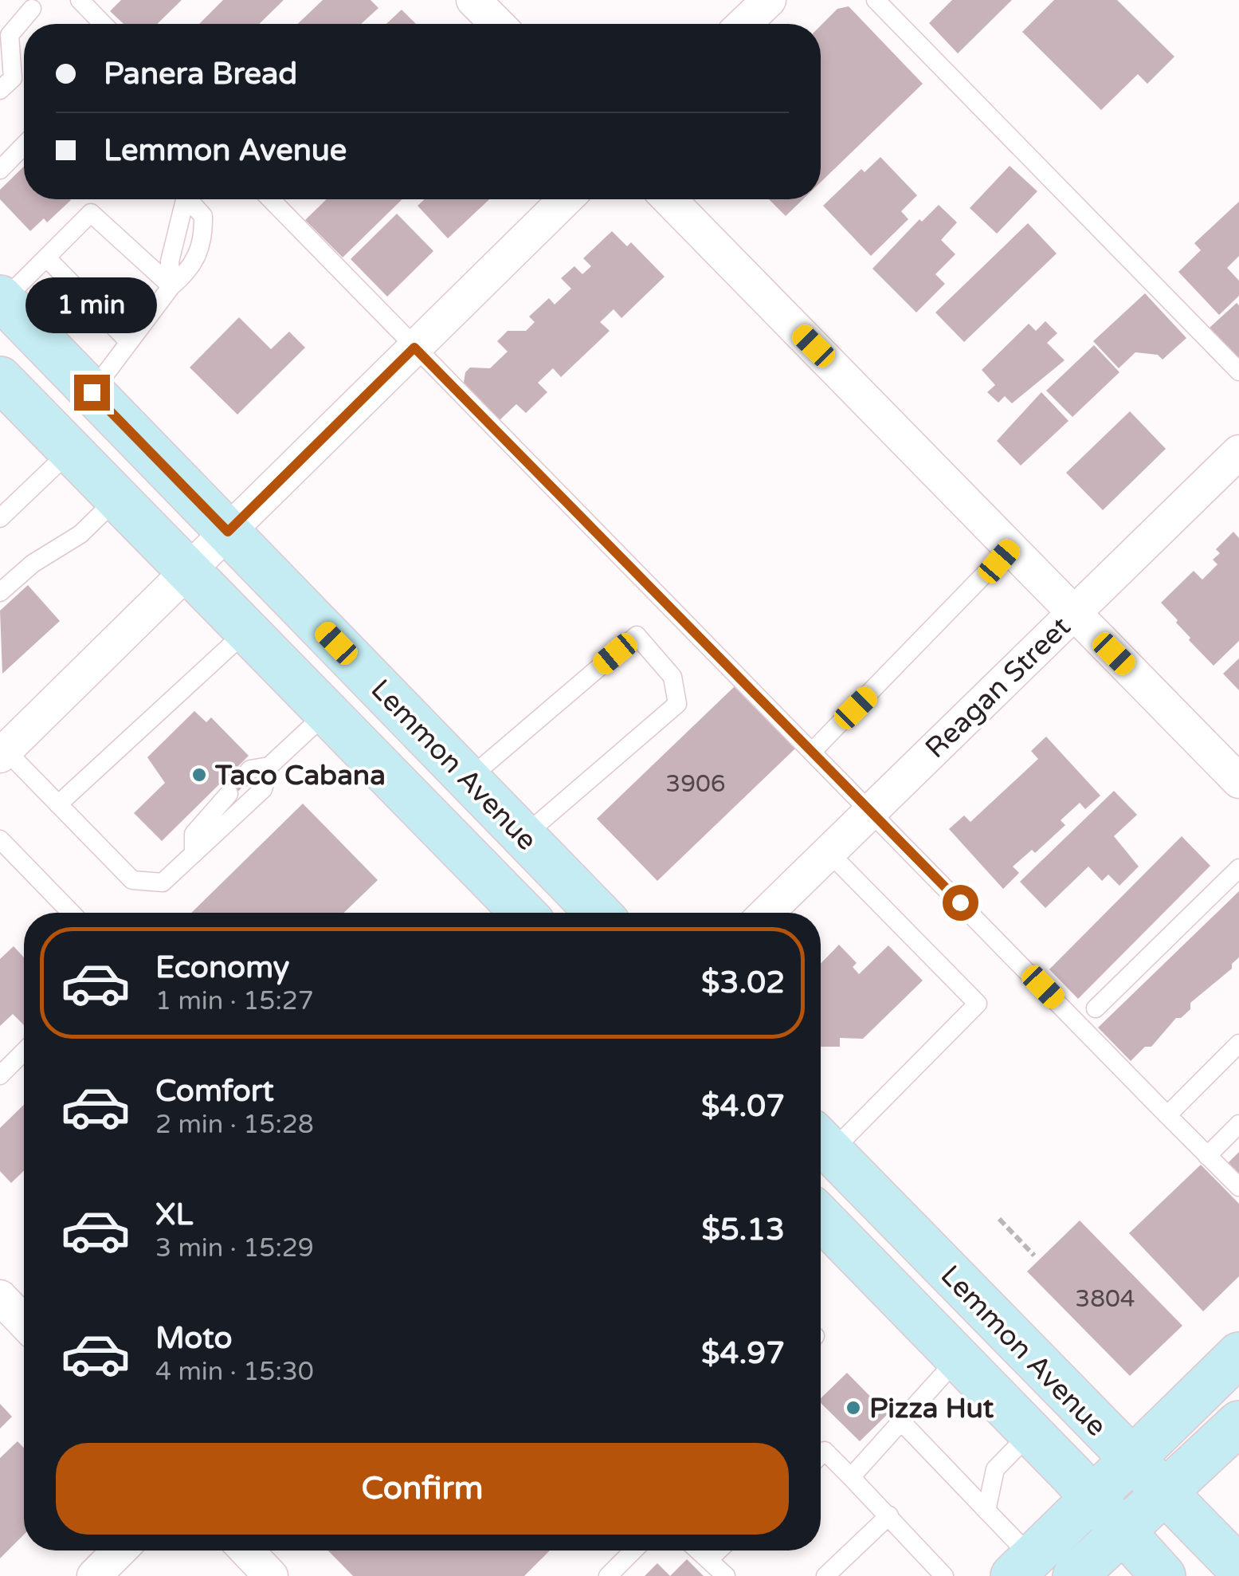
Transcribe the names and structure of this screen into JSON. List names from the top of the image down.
{
  "streets": {
    "main road": ["Lemmon Avenue"],
    "street": ["Reagan Street"]
  },
  "places": ["Taco Cabana", "Pizza Hut"],
  "house_numbers": ["3906", "3804"],
  "page": {
    "banner": ["Panera Bread", "Lemmon Avenue"],
    "bubble": "1 min",
    "list": [
      {
        "name": "Economy",
        "note": "1 min · 15:27",
        "value": "$3.02"
      },
      {
        "name": "Comfort",
        "note": "2 min · 15:28",
        "value": "$4.07"
      },
      {
        "name": "XL",
        "note": "3 min · 15:29",
        "value": "$5.13"
      },
      {
        "name": "Moto",
        "note": "4 min · 15:30",
        "value": "$4.97"
      }
    ],
    "buttons": "Confirm"
  }
}
